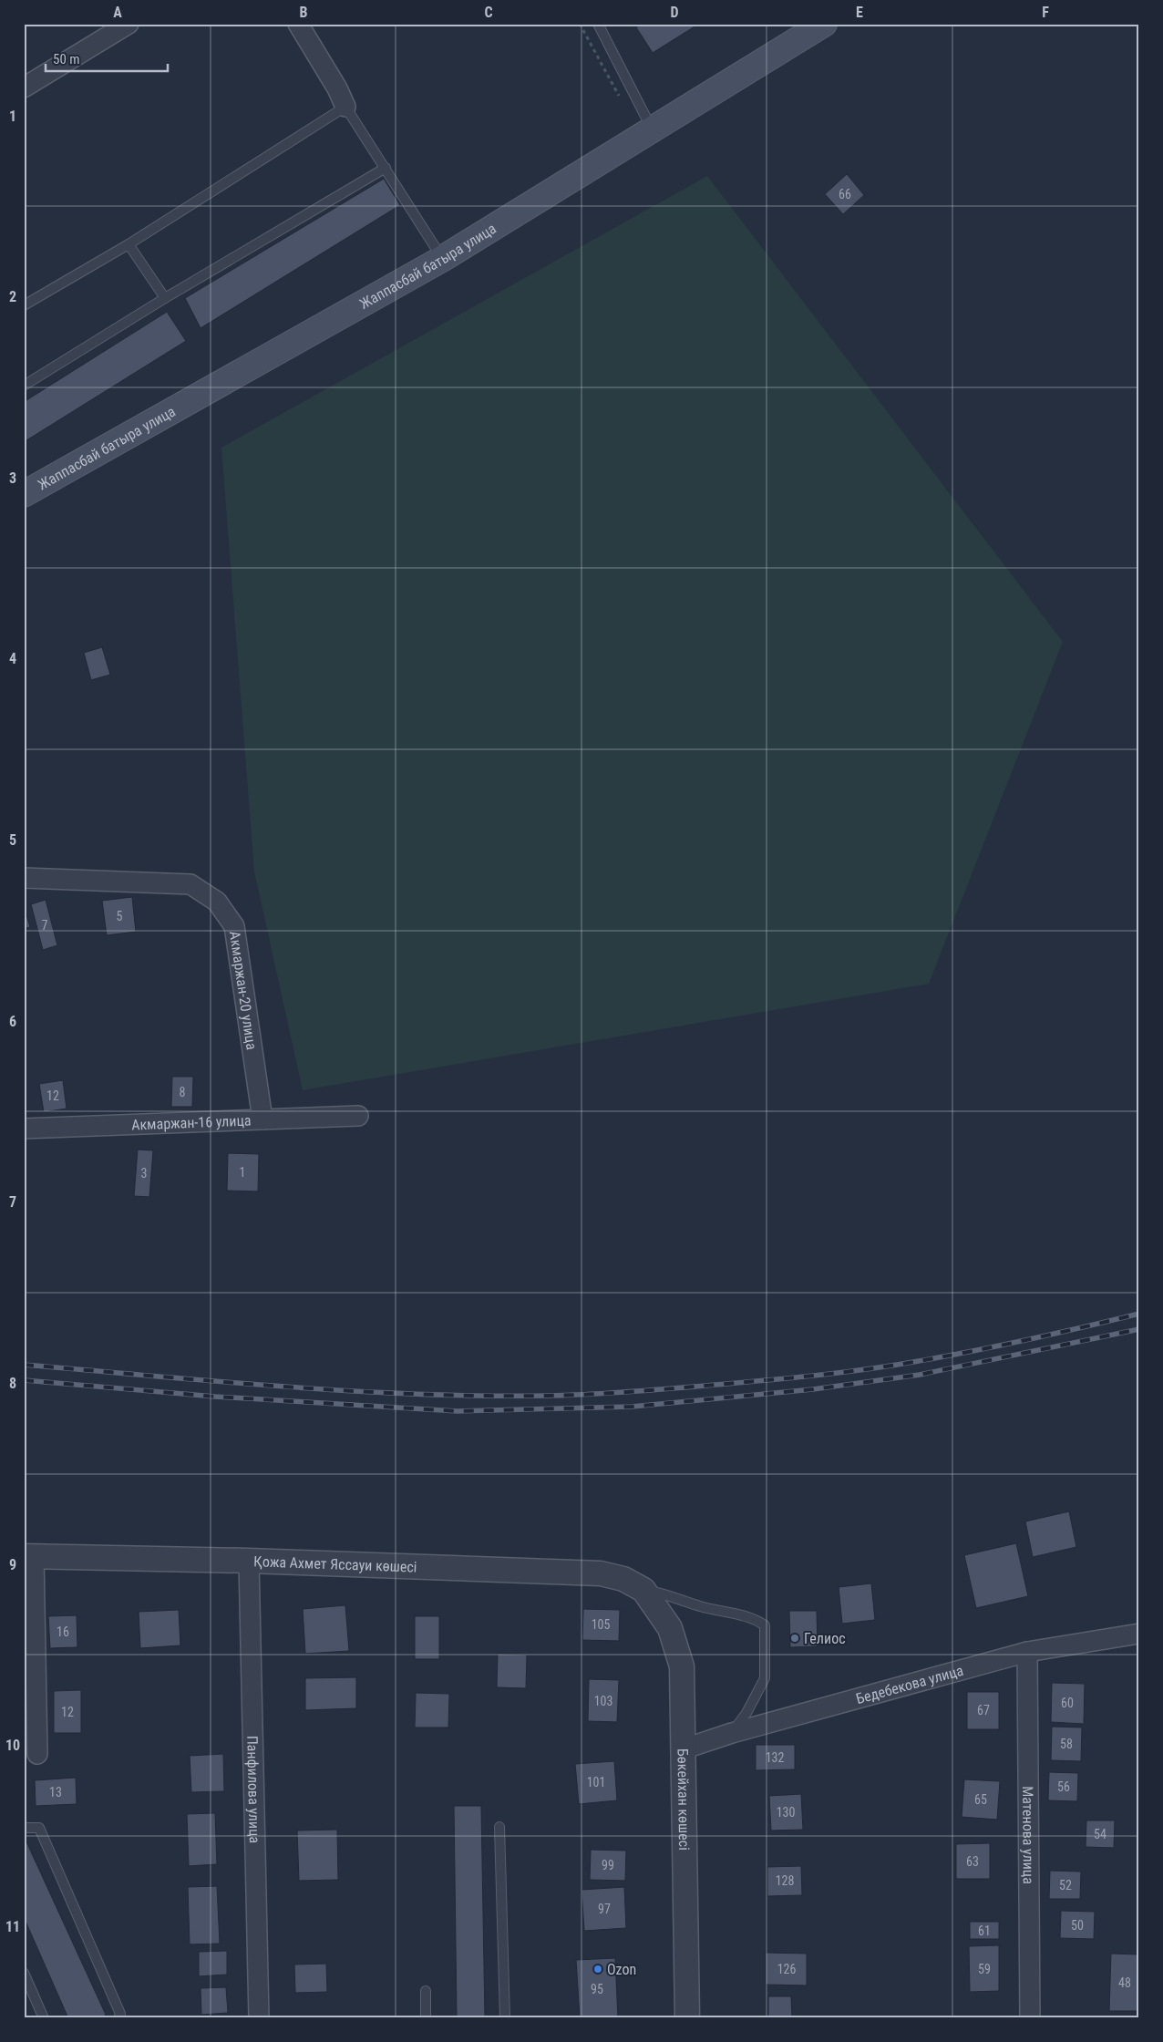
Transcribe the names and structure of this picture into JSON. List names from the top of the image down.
{
  "streets": {
    "main road": ["Жаппасбай батыра улица"],
    "street": [
      "Акмаржан-20 улица",
      "Акмаржан-16 улица",
      "Қожа Ахмет Яссауи көшесі",
      "Бедебекова улица",
      "Панфилова улица",
      "Бөкейхан көшесі",
      "Матенова улица"
    ]
  },
  "crossings": [
    ["Акмаржан-20 улица", "Акмаржан-16 улица"],
    ["Қожа Ахмет Яссауи көшесі", "Панфилова улица"],
    ["Қожа Ахмет Яссауи көшесі", "Бөкейхан көшесі"],
    ["Бедебекова улица", "Бөкейхан көшесі"],
    ["Бедебекова улица", "Матенова улица"]
  ],
  "places": ["Гелиос", "Ozon"],
  "house_numbers": [
    "66",
    "5",
    "7",
    "8",
    "12",
    "1",
    "3",
    "105",
    "16",
    "103",
    "60",
    "67",
    "12",
    "58",
    "132",
    "101",
    "56",
    "13",
    "65",
    "130",
    "54",
    "63",
    "99",
    "128",
    "52",
    "97",
    "50",
    "61",
    "126",
    "59",
    "48",
    "95"
  ],
  "scale_bar": "50 m",
  "grid": {
    "columns": [
      "A",
      "B",
      "C",
      "D",
      "E",
      "F"
    ],
    "rows": [
      "1",
      "2",
      "3",
      "4",
      "5",
      "6",
      "7",
      "8",
      "9",
      "10",
      "11"
    ]
  }
}
